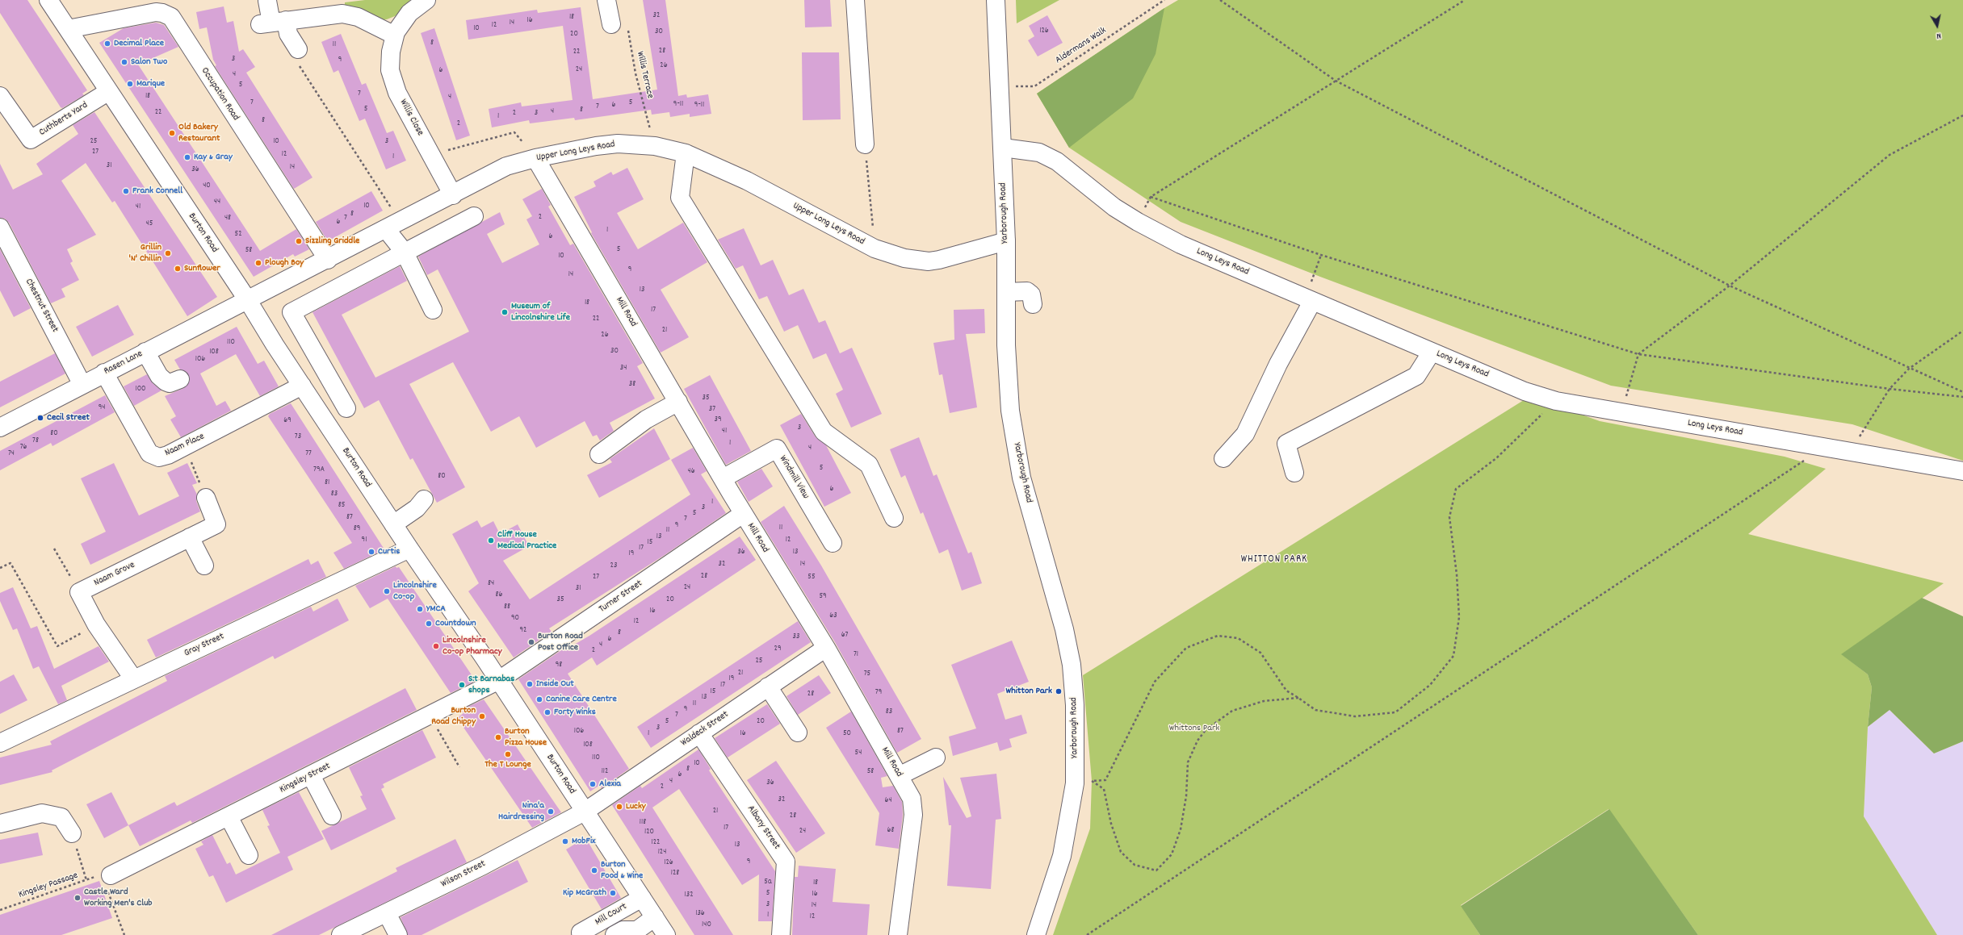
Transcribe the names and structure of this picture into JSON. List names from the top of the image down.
{
  "streets": {
    "street": [
      "Occupation Road",
      "Willis Close",
      "Cuthberts Yard",
      "Upper Long Leys Road",
      "Yarborough Road",
      "Burton Road",
      "Long Leys Road",
      "Chestnut Street",
      "Mill Road",
      "Rasen Lane",
      "Naam Place",
      "Windmill View",
      "Naam Grove",
      "Turner Street",
      "Gray Street",
      "Waldeck Street",
      "Kingsley Street",
      "Albany Street",
      "Wilson Street",
      "Mill Court"
    ],
    "path": ["Aldermans Walk", "Willis Terrace", "Kingsley Passage"]
  },
  "crossings": [
    ["Aldermans Walk", "Yarborough Road"],
    ["Willis Terrace", "Upper Long Leys Road"],
    ["Occupation Road", "Upper Long Leys Road"],
    ["Occupation Road", "Burton Road"],
    ["Willis Close", "Upper Long Leys Road"],
    ["Cuthberts Yard", "Burton Road"],
    ["Upper Long Leys Road", "Yarborough Road"],
    ["Upper Long Leys Road", "Burton Road"],
    ["Upper Long Leys Road", "Mill Road"],
    ["Upper Long Leys Road", "Rasen Lane"],
    ["Yarborough Road", "Long Leys Road"],
    ["Burton Road", "Rasen Lane"],
    ["Burton Road", "Naam Place"],
    ["Burton Road", "Turner Street"],
    ["Burton Road", "Gray Street"],
    ["Burton Road", "Waldeck Street"],
    ["Burton Road", "Kingsley Street"],
    ["Burton Road", "Wilson Street"],
    ["Burton Road", "Mill Court"],
    ["Chestnut Street", "Rasen Lane"],
    ["Mill Road", "Windmill View"],
    ["Mill Road", "Turner Street"],
    ["Mill Road", "Waldeck Street"],
    ["Rasen Lane", "Naam Place"],
    ["Turner Street", "Kingsley Street"],
    ["Waldeck Street", "Albany Street"],
    ["Waldeck Street", "Wilson Street"],
    ["Kingsley Street", "Kingsley Passage"]
  ],
  "districts": ["WHITTON PARK"],
  "parks": ["Whittons Park"],
  "places": [
    "Decimal Place",
    "Salon Two",
    "Marique",
    "Old Bakery Restaurant",
    "Kay & Gray",
    "Frank Connell",
    "Sizzling Griddle",
    "Grillin 'N' Chillin",
    "Plough Boy",
    "Sunflower",
    "Museum of Lincolnshire Life",
    "Cecil Street",
    "Cliff House Medical Practice",
    "Curtis",
    "Lincolnshire Co-op",
    "YMCA",
    "Countdown",
    "Burton Road Post Office",
    "Lincolnshire Co-op Pharmacy",
    "Inside Out",
    "S:t Barnabas shops",
    "Whitton Park",
    "Canine Care Centre",
    "Forty Winks",
    "Burton Road Chippy",
    "Burton Pizza House",
    "The T Lounge",
    "Alexia",
    "Lucky",
    "Nina'a Hairdressing",
    "MobFix",
    "Burton Food & Wine",
    "Kip McGrath",
    "Castle Ward Working Men's Club"
  ],
  "house_numbers": [
    "32",
    "18",
    "16",
    "14",
    "12",
    "10",
    "126",
    "30",
    "20",
    "8",
    "11",
    "28",
    "22",
    "3",
    "9",
    "26",
    "24",
    "6",
    "4",
    "5",
    "7",
    "18",
    "4",
    "7",
    "5",
    "9-11",
    "6",
    "9-11",
    "7",
    "5",
    "8",
    "4",
    "22",
    "2",
    "3",
    "1",
    "8",
    "2",
    "25",
    "10",
    "3",
    "27",
    "12",
    "1",
    "31",
    "14",
    "36",
    "40",
    "44",
    "10",
    "41",
    "8",
    "2",
    "48",
    "7",
    "6",
    "45",
    "1",
    "52",
    "6",
    "5",
    "58",
    "10",
    "9",
    "14",
    "13",
    "18",
    "17",
    "22",
    "21",
    "26",
    "110",
    "30",
    "108",
    "106",
    "34",
    "38",
    "100",
    "35",
    "94",
    "37",
    "39",
    "69",
    "3",
    "41",
    "80",
    "73",
    "78",
    "1",
    "76",
    "4",
    "74",
    "77",
    "5",
    "79A",
    "46",
    "80",
    "81",
    "6",
    "83",
    "1",
    "85",
    "3",
    "5",
    "87",
    "7",
    "9",
    "11",
    "89",
    "11",
    "13",
    "91",
    "12",
    "15",
    "17",
    "36",
    "13",
    "19",
    "32",
    "14",
    "23",
    "28",
    "27",
    "55",
    "84",
    "24",
    "31",
    "86",
    "59",
    "35",
    "20",
    "88",
    "16",
    "63",
    "90",
    "12",
    "92",
    "8",
    "67",
    "33",
    "6",
    "4",
    "29",
    "2",
    "71",
    "25",
    "98",
    "21",
    "75",
    "19",
    "17",
    "15",
    "79",
    "28",
    "13",
    "11",
    "9",
    "83",
    "7",
    "5",
    "20",
    "3",
    "106",
    "87",
    "1",
    "16",
    "50",
    "108",
    "54",
    "110",
    "10",
    "8",
    "112",
    "58",
    "6",
    "4",
    "36",
    "2",
    "32",
    "64",
    "21",
    "28",
    "118",
    "17",
    "68",
    "24",
    "120",
    "122",
    "13",
    "124",
    "9",
    "126",
    "128",
    "5a",
    "18",
    "5",
    "16",
    "132",
    "3",
    "14",
    "136",
    "1",
    "12",
    "140"
  ],
  "north": "bottom"
}
